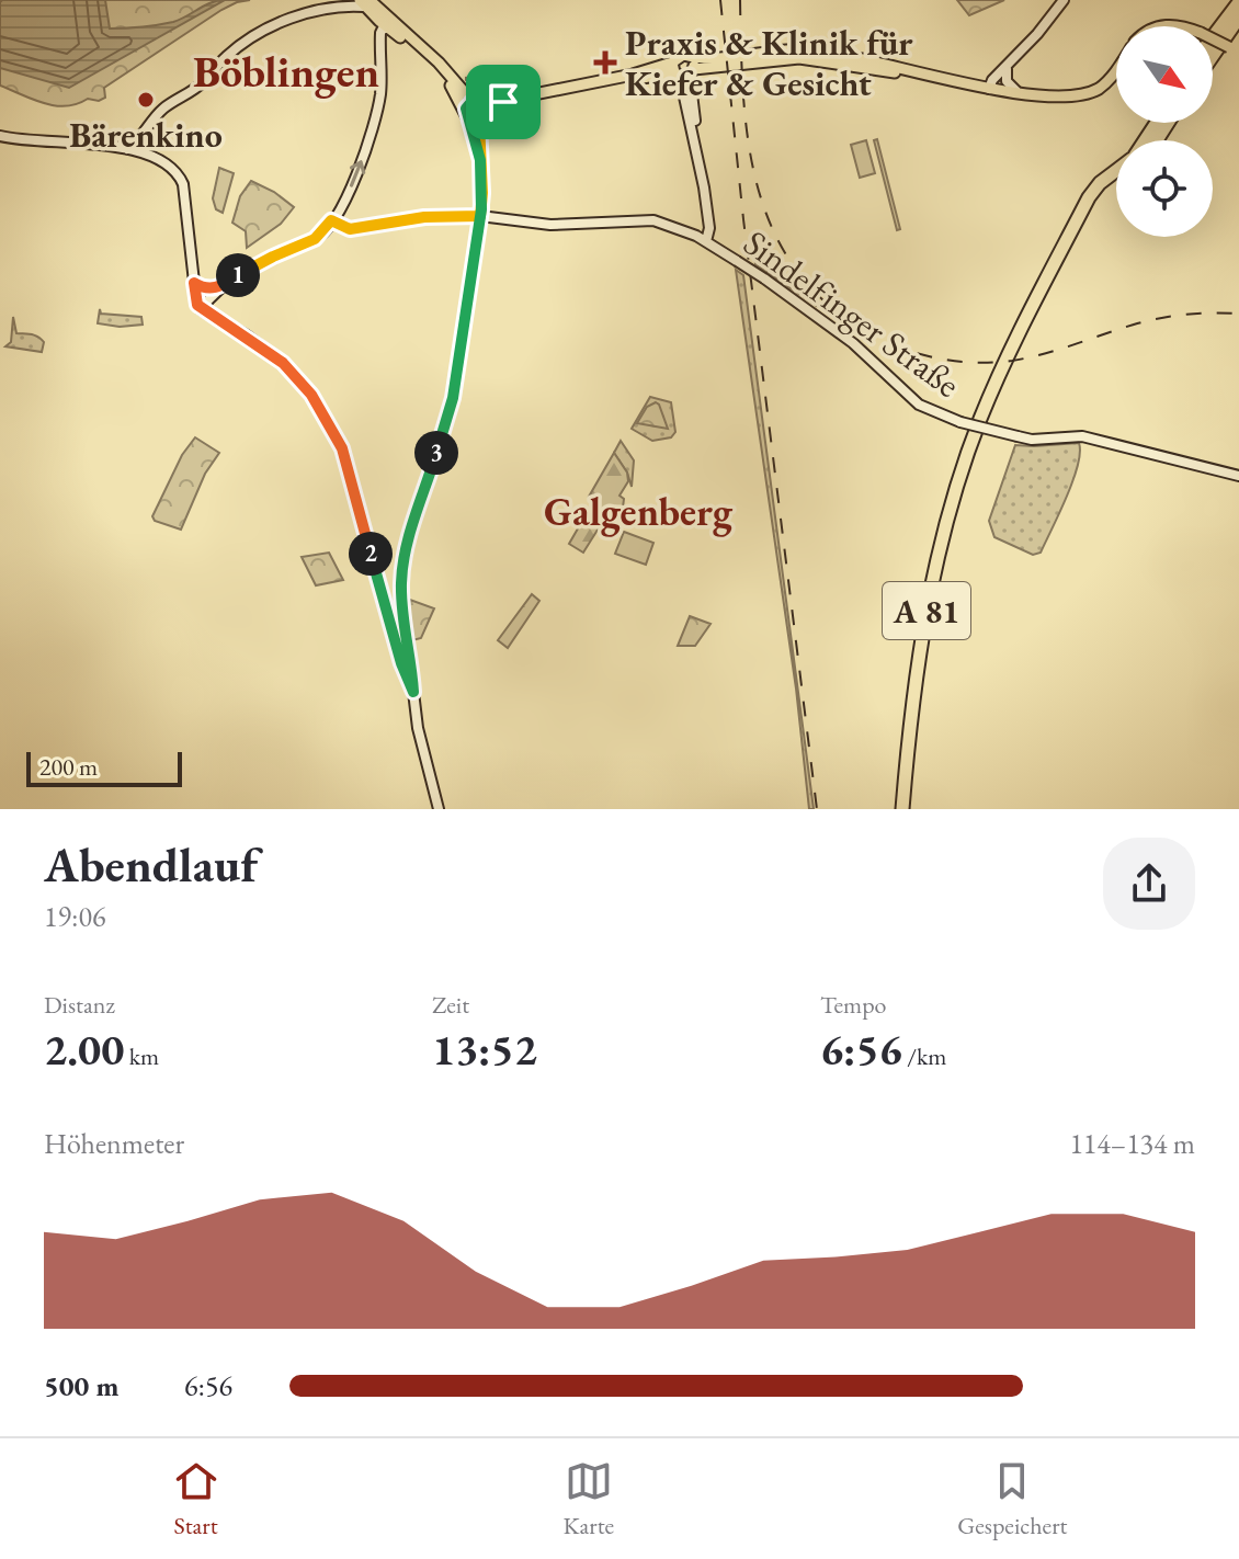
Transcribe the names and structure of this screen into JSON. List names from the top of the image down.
{
  "streets": {
    "highway": ["A 81"],
    "main road": ["Sindelfinger Straße"]
  },
  "districts": ["Böblingen", "Galgenberg"],
  "places": {
    "health": ["Praxis & Klinik für Kiefer & Gesicht"],
    "other": ["Bärenkino"]
  },
  "scale_bar": "200 m",
  "north": "bottom right",
  "page": {
    "pins": ["1", "3", "2"],
    "scale": "200 m",
    "heading": ["Abendlauf", "19:06"],
    "stats": [
      ["Distanz", "2.00 km"],
      ["Zeit", "13:52"],
      ["Tempo", "6:56 /km"]
    ],
    "chart": ["Höhenmeter", "114–134 m"],
    "list": [
      {
        "name": "500 m",
        "note": "6:56"
      }
    ],
    "tabs": ["Start", "Karte", "Gespeichert"]
  }
}
